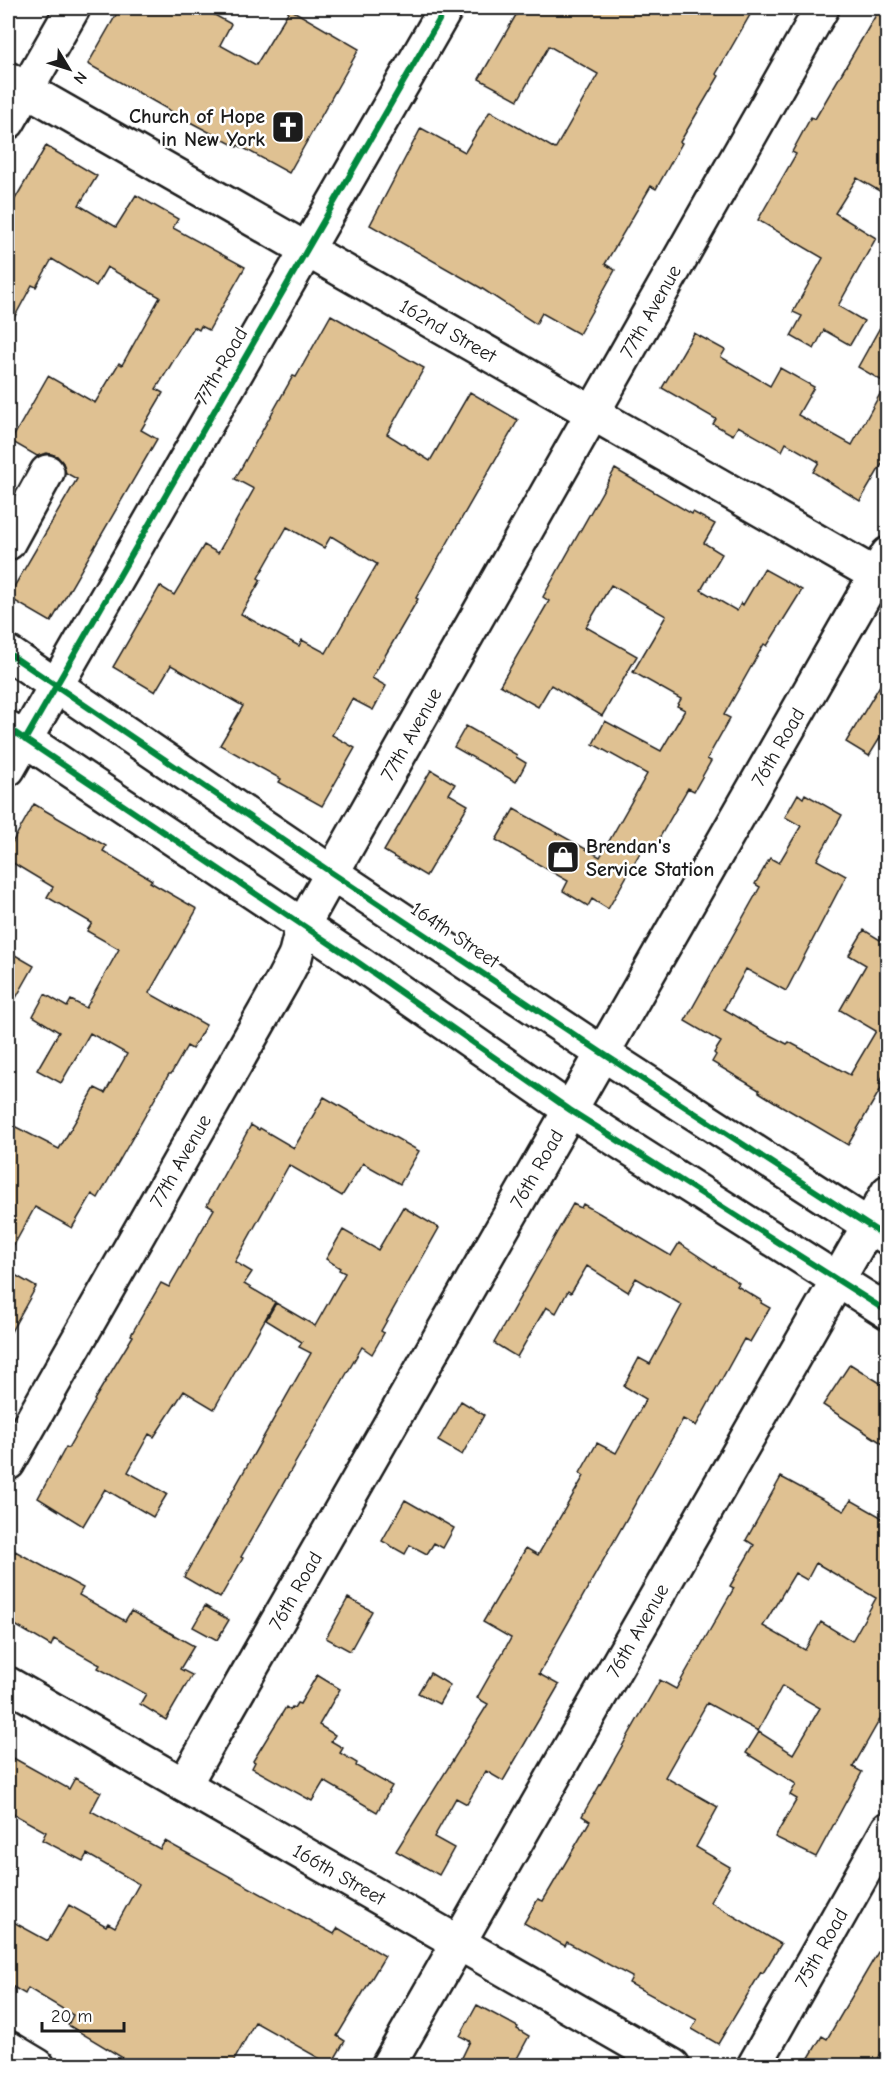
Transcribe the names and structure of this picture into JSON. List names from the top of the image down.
{
  "streets": {
    "street": [
      "77th Avenue",
      "162nd Street",
      "77th Road",
      "76th Road",
      "164th Street",
      "76th Avenue",
      "166th Street",
      "75th Road"
    ]
  },
  "crossings": [
    ["77th Avenue", "162nd Street"],
    ["77th Avenue", "164th Street"],
    ["162nd Street", "77th Road"],
    ["162nd Street", "76th Road"],
    ["77th Road", "164th Street"],
    ["76th Road", "164th Street"],
    ["76th Road", "166th Street"],
    ["164th Street", "76th Avenue"],
    ["76th Avenue", "166th Street"]
  ],
  "places": {
    "church": ["Church of Hope in New York"],
    "shop": ["Brendan's Service Station"]
  },
  "scale_bar": "20 m",
  "north": "bottom right"
}
